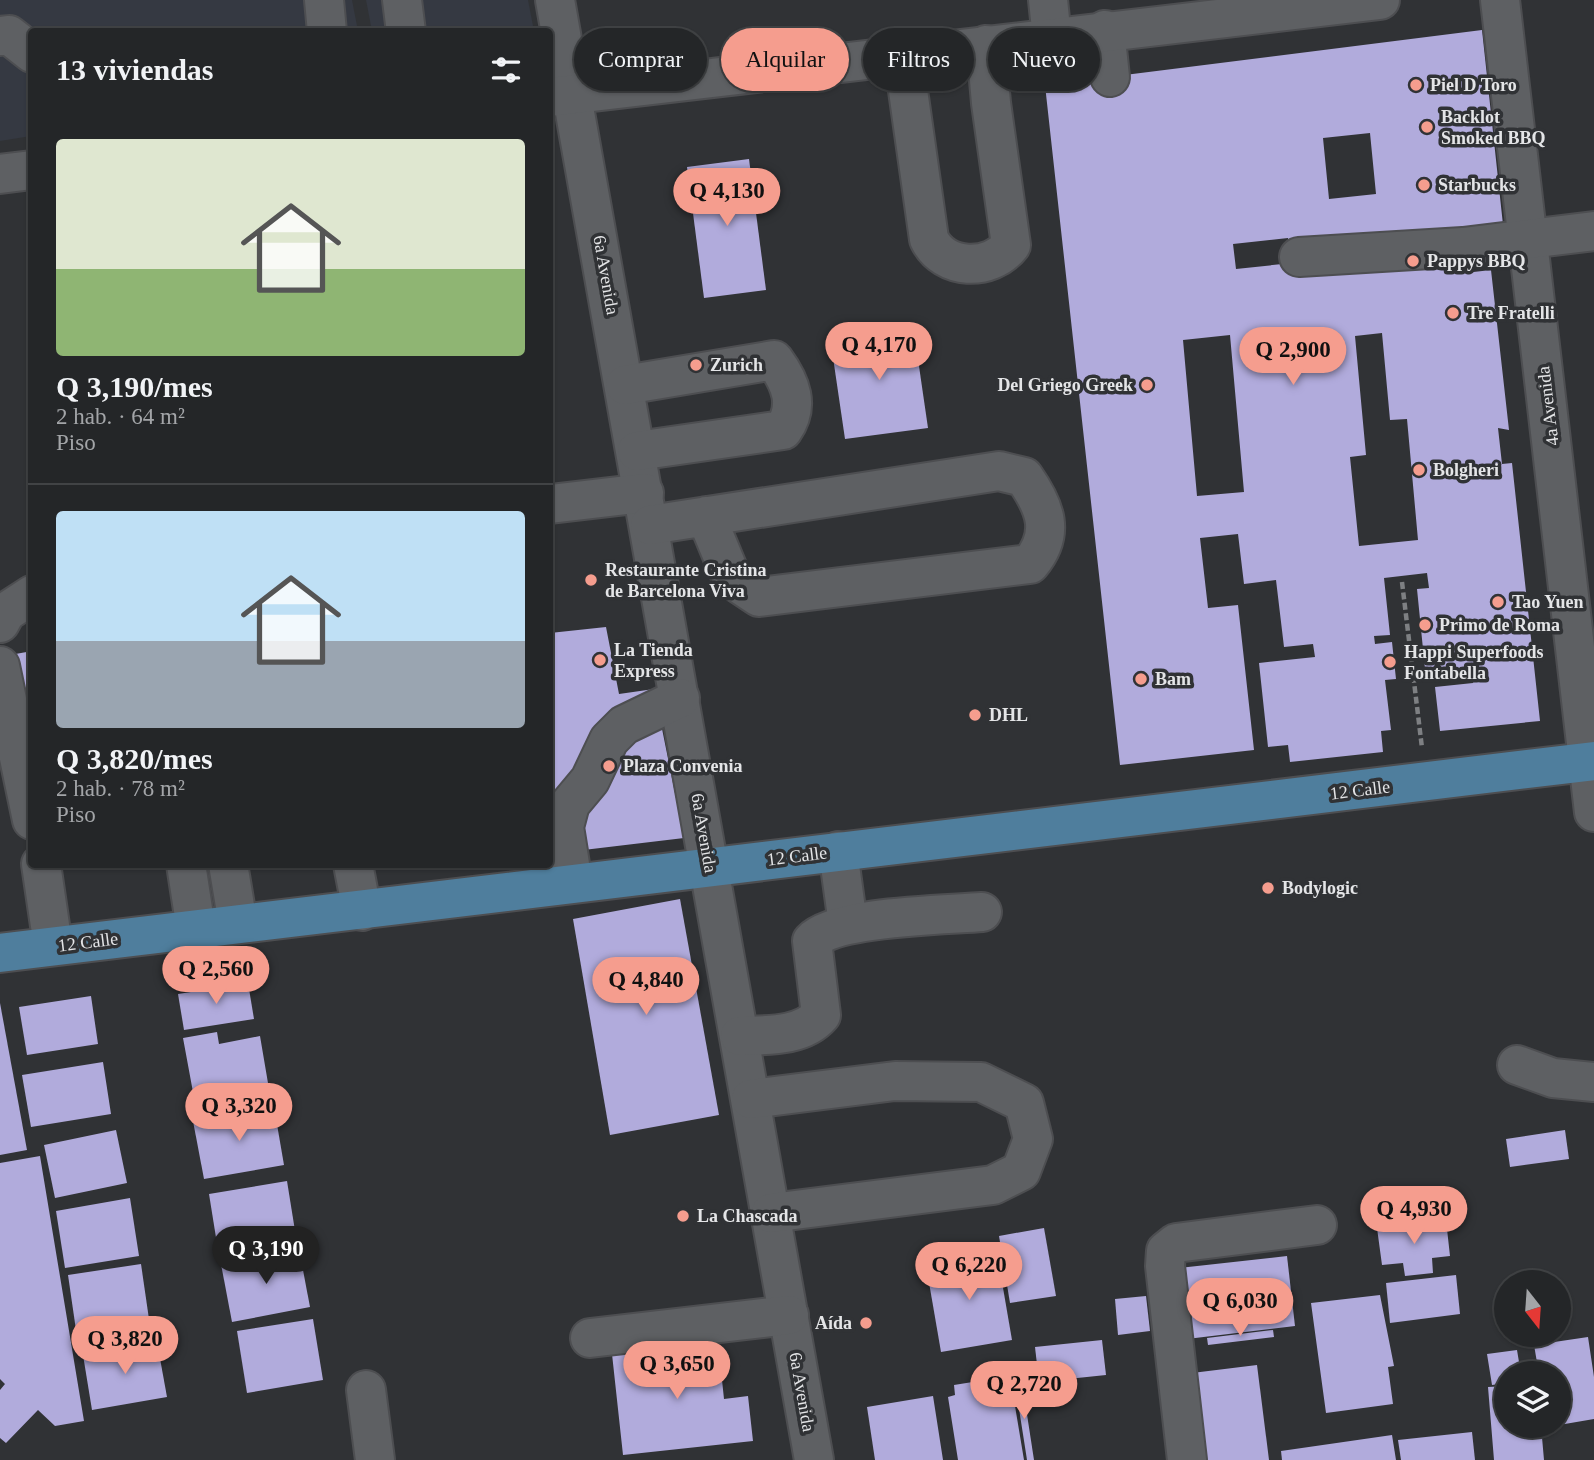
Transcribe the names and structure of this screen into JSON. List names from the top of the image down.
{
  "streets": {
    "main road": ["12 Calle"],
    "street": ["6a Avenida", "4a Avenida"]
  },
  "crossings": [
    ["6a Avenida", "12 Calle"],
    ["4a Avenida", "12 Calle"]
  ],
  "places": [
    "Piel D Toro",
    "Backlot Smoked BBQ",
    "Starbucks",
    "Pappys BBQ",
    "Tre Fratelli",
    "Zurich",
    "Del Griego Greek",
    "Bolgheri",
    "Restaurante Cristina de Barcelona Viva",
    "Tao Yuen",
    "Primo de Roma",
    "La Tienda Express",
    "Happi Superfoods Fontabella",
    "Bam",
    "DHL",
    "Plaza Convenia",
    "Bodylogic",
    "La Chascada",
    "Aída"
  ],
  "north": "bottom",
  "page": {
    "chip": [
      "Comprar",
      "Alquilar",
      "Filtros",
      "Nuevo"
    ],
    "heading": "13 viviendas",
    "list": [
      {
        "name": "Q 3,190/mes",
        "note": "2 hab. · 64 m² · Piso"
      },
      {
        "name": "Q 3,820/mes",
        "note": "2 hab. · 78 m² · Piso"
      }
    ],
    "price": [
      "Q 4,130",
      "Q 4,170",
      "Q 2,900",
      "Q 2,560",
      "Q 4,840",
      "Q 3,320",
      "Q 4,930",
      "Q 3,190",
      "Q 6,220",
      "Q 6,030",
      "Q 3,820",
      "Q 3,650",
      "Q 2,720"
    ]
  }
}
